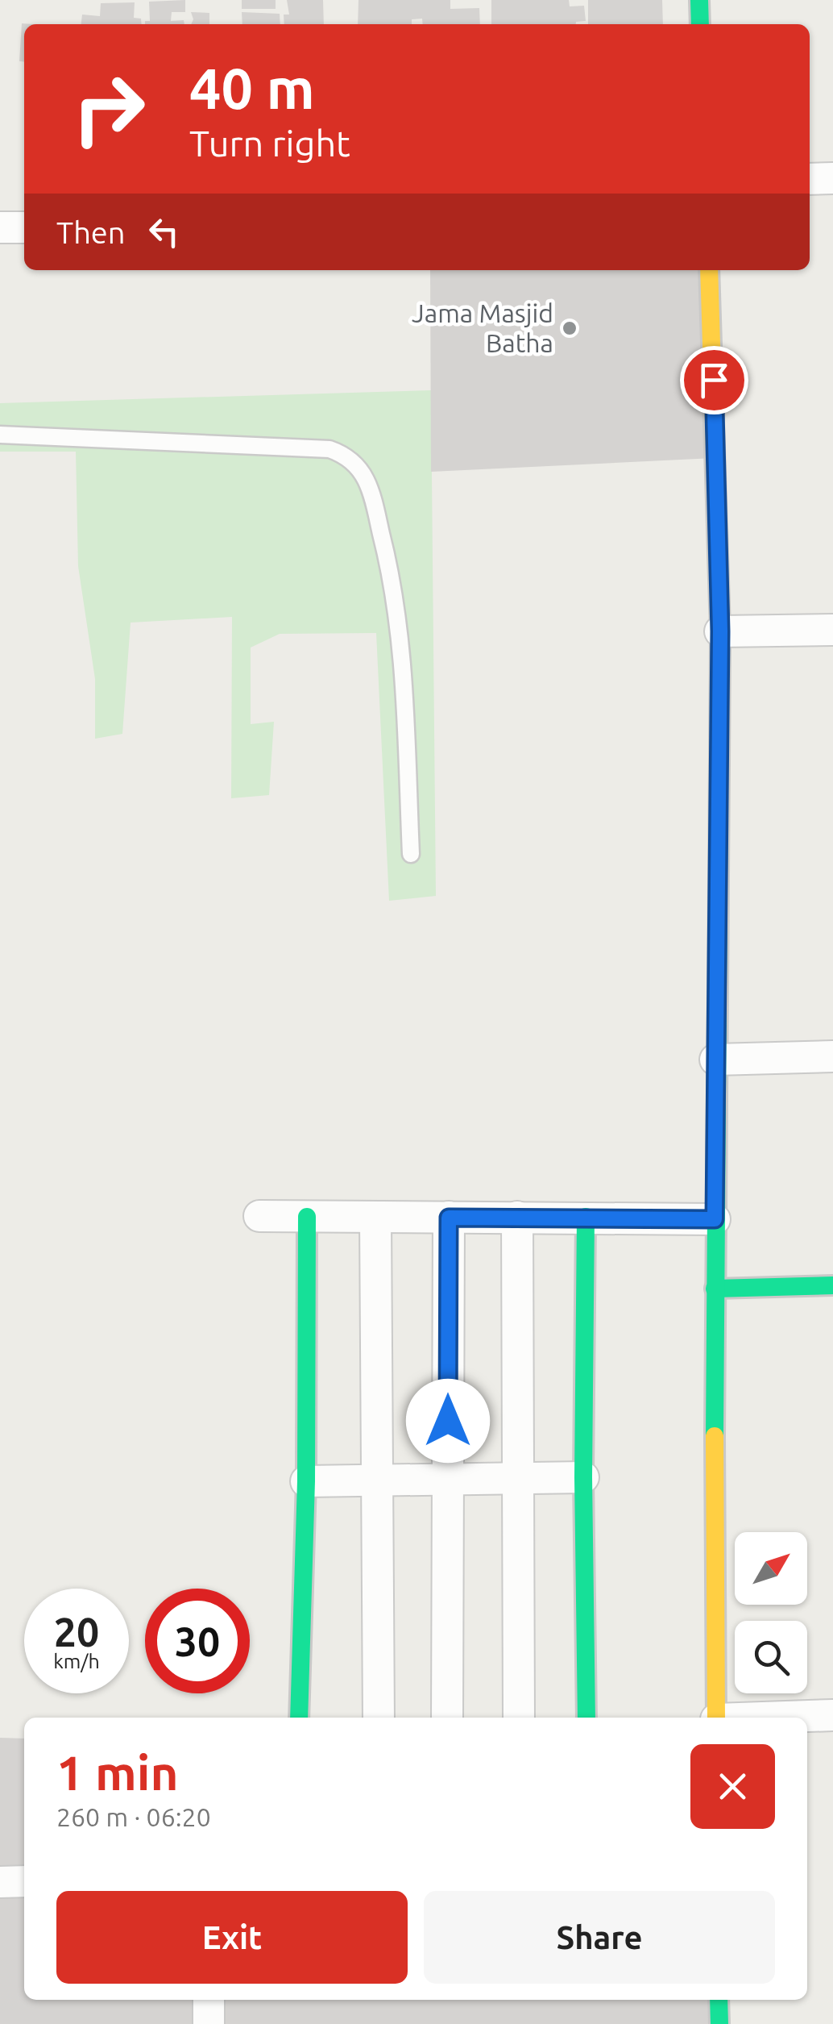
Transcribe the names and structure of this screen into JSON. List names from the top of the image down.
{
  "places": ["Jama Masjid Batha"],
  "north": "top right",
  "page": {
    "turn": ["40 m", "Turn right"],
    "then": "Then",
    "speed": "20 km/h",
    "limit": "30",
    "heading": ["1 min", "260 m · 06:20"],
    "buttons": ["Exit", "Share"]
  }
}
